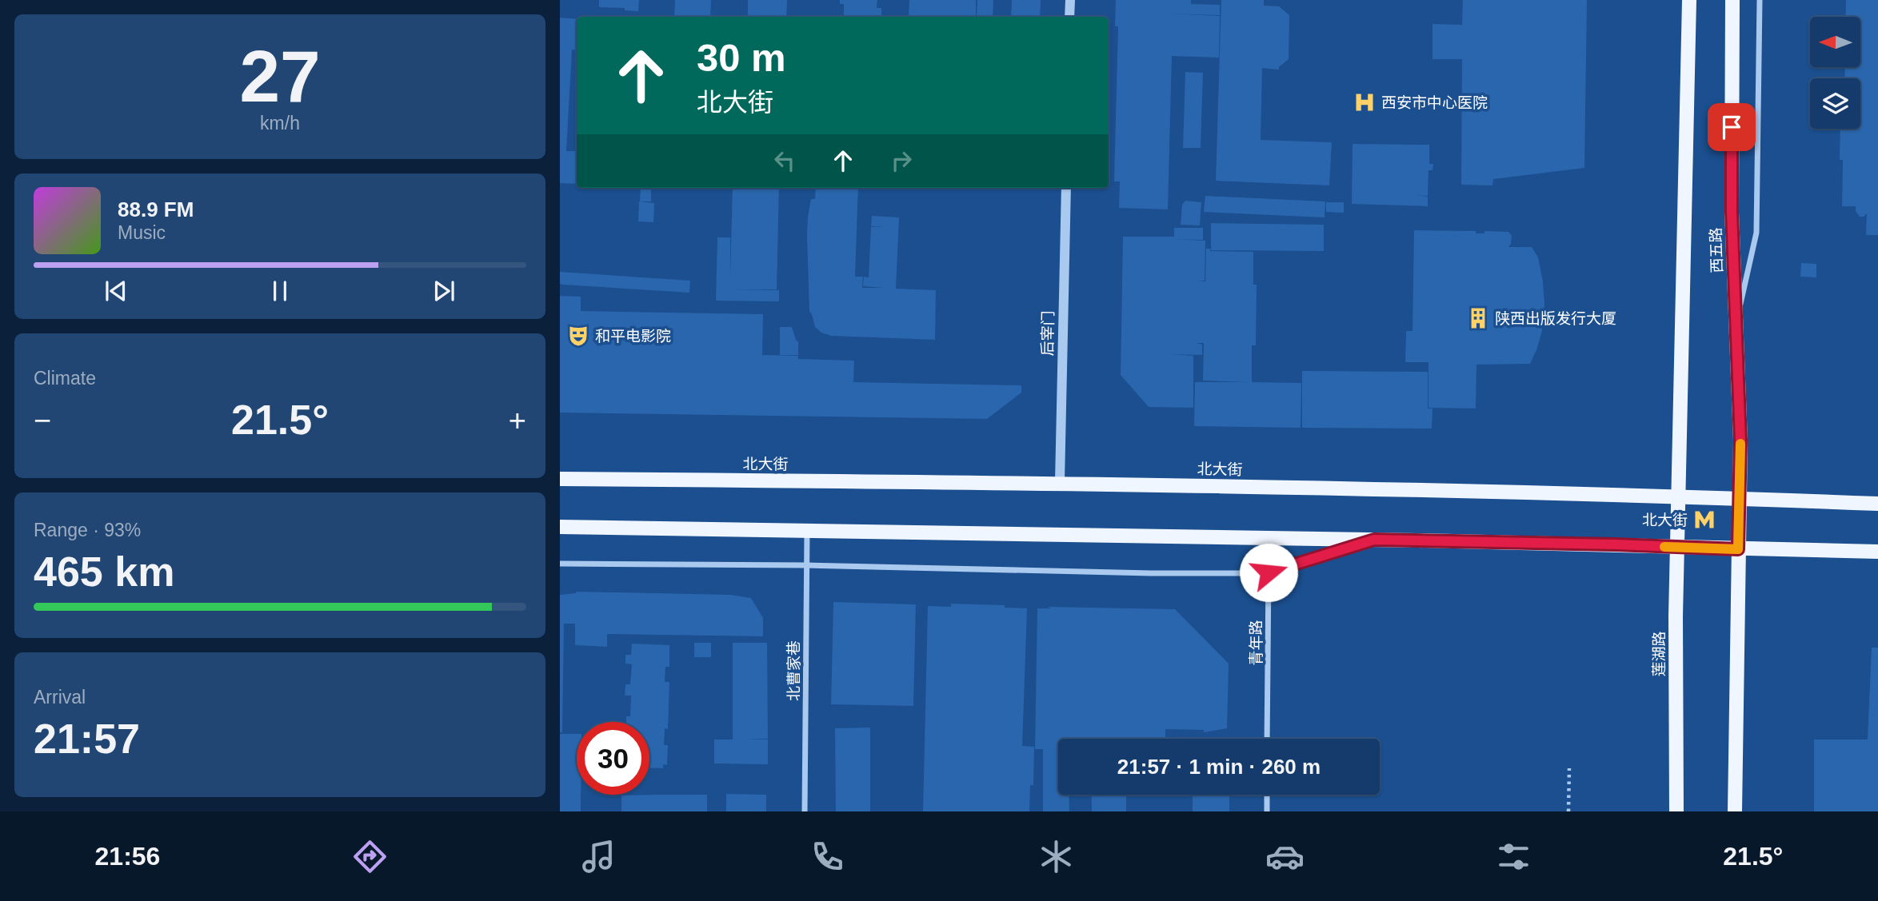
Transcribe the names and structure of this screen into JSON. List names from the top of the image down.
{
  "streets": {
    "main road": ["西五路", "北大街", "莲湖路"],
    "street": ["后宰门", "青年路", "北曹家巷"]
  },
  "crossings": [
    ["西五路", "北大街"],
    ["西五路", "莲湖路"],
    ["后宰门", "北大街"],
    ["北大街", "莲湖路"]
  ],
  "places": {
    "hospital": ["西安市中心医院"],
    "building": ["陕西出版发行大厦"],
    "theatre": ["和平电影院"],
    "metro station": ["北大街"]
  },
  "north": "left",
  "page": {
    "tile": [
      ["27", "km/h"],
      "Climate",
      ["Range · 93%", "465 km"],
      ["Arrival", "21:57"]
    ],
    "turn": ["30 m", "北大街"],
    "song": ["88.9 FM", "Music"],
    "heat": ["−", "21.5°", "+"],
    "limit": "30",
    "trip": "21:57 · 1 min · 260 m",
    "tabs": ["21:56", "21.5°"]
  }
}
